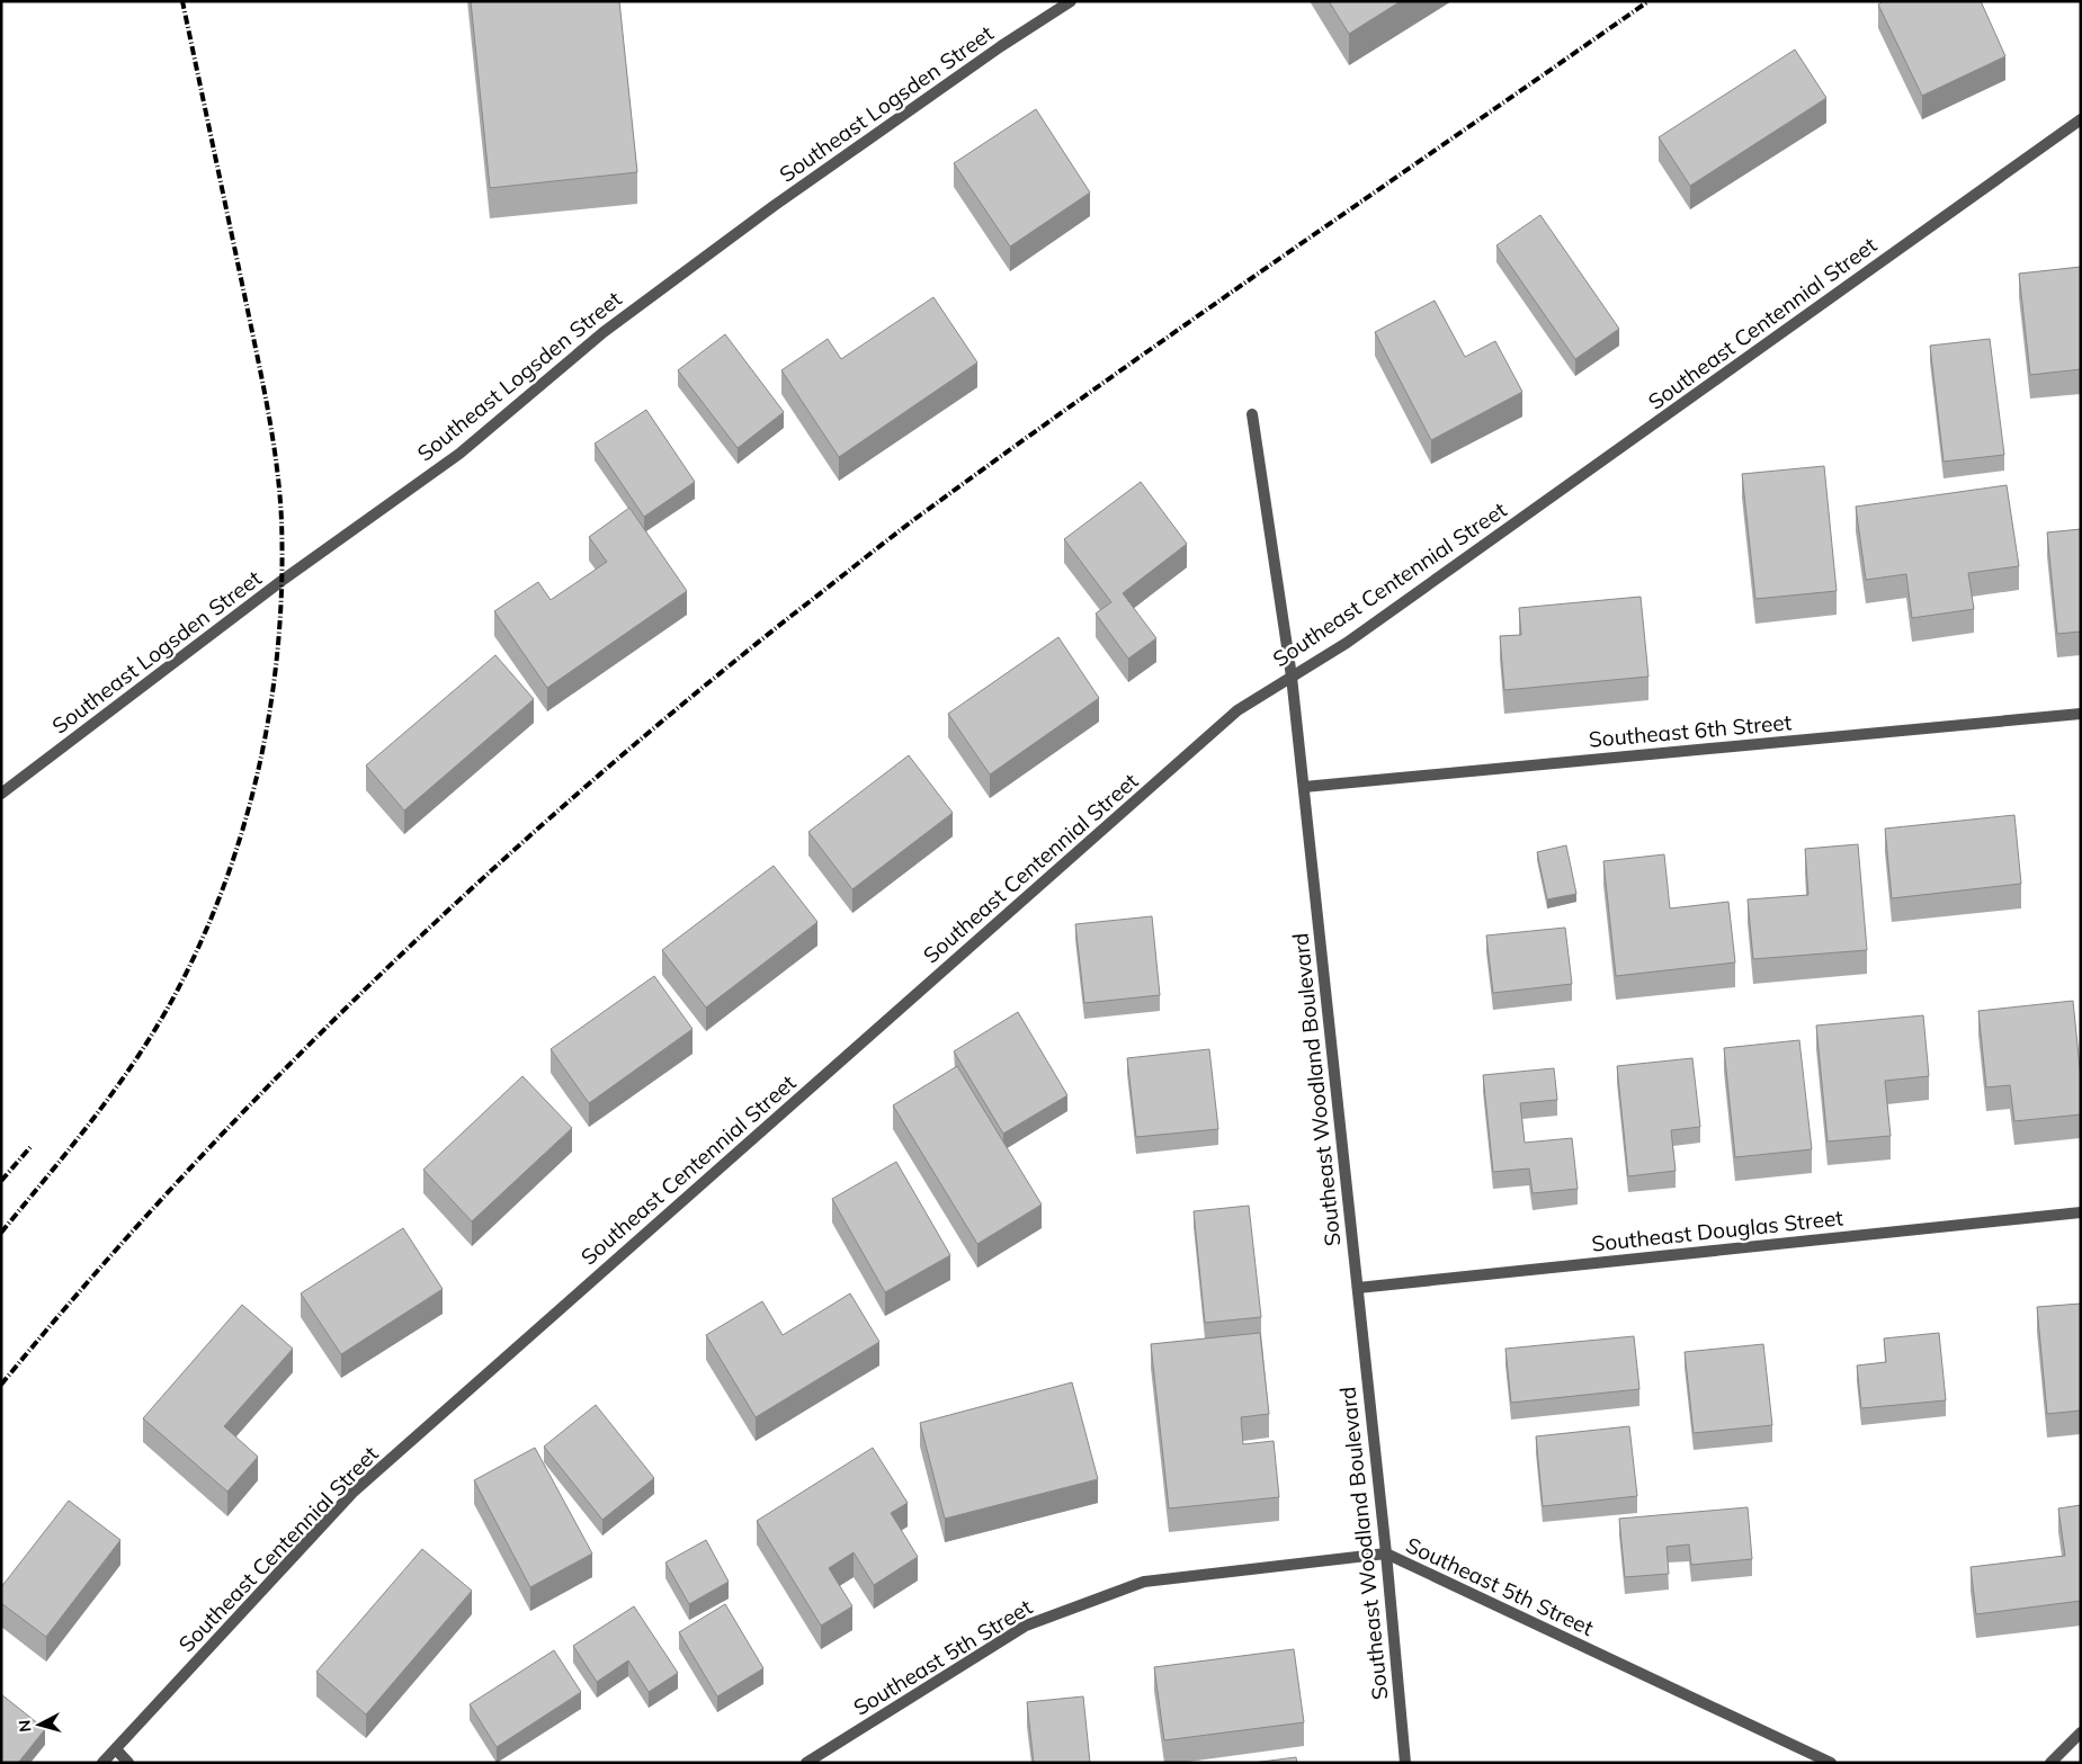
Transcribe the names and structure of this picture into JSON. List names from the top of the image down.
{
  "streets": {
    "street": [
      "Southeast Logsden Street",
      "Southeast Centennial Street",
      "Southeast 6th Street",
      "Southeast Woodland Boulevard",
      "Southeast Douglas Street",
      "Southeast 5th Street"
    ]
  },
  "crossings": [
    ["Southeast Centennial Street", "Southeast Woodland Boulevard"],
    ["Southeast 6th Street", "Southeast Woodland Boulevard"],
    ["Southeast Woodland Boulevard", "Southeast Douglas Street"],
    ["Southeast Woodland Boulevard", "Southeast 5th Street"]
  ],
  "north": "left"
}
